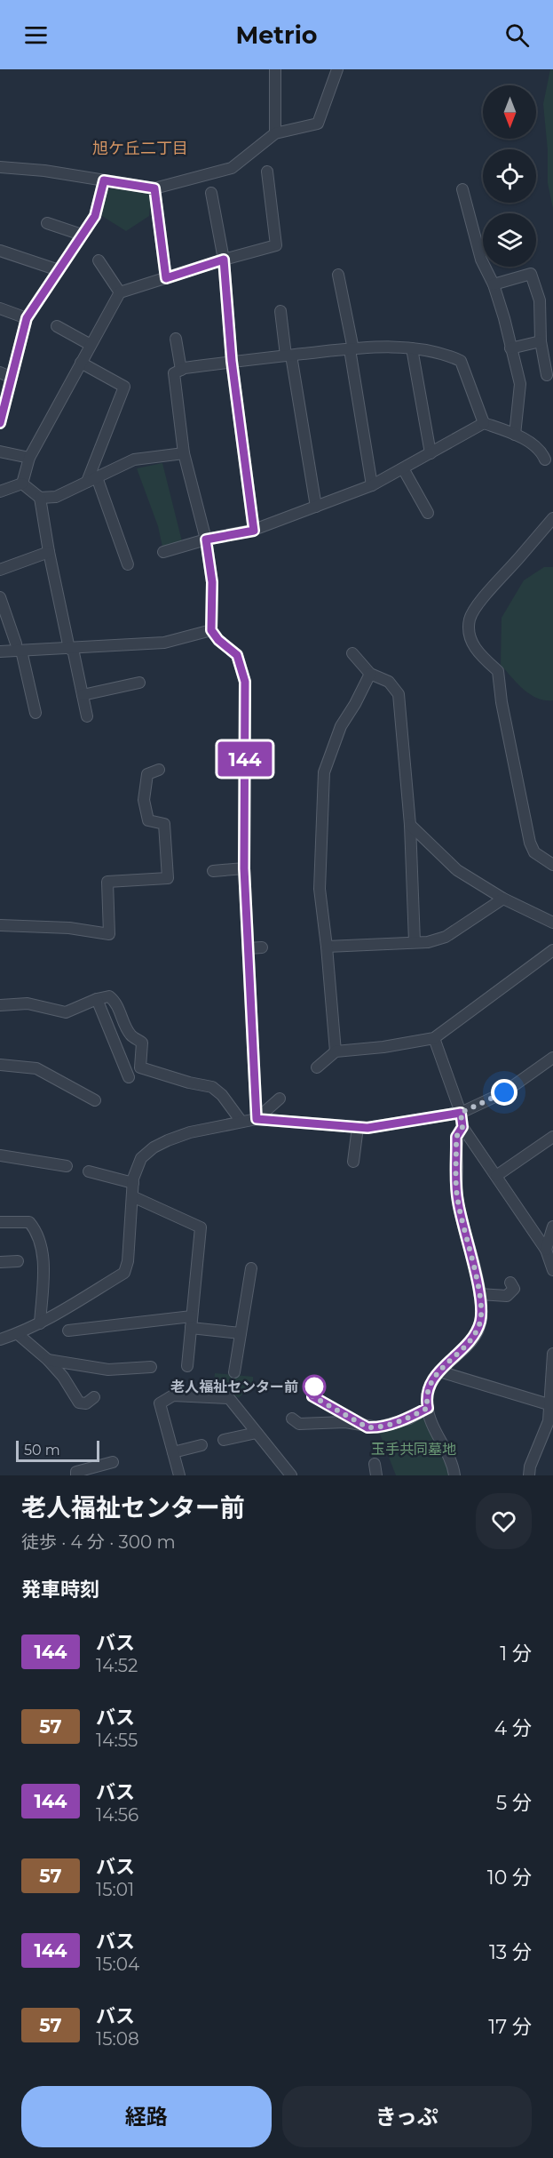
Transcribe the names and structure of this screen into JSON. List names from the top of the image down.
{
  "districts": ["旭ケ丘二丁目"],
  "parks": ["玉手共同墓地"],
  "places": ["老人福祉センター前"],
  "lines": ["bus line 144"],
  "scale_bar": "50 m",
  "north": "bottom",
  "page": {
    "header": "Metrio",
    "on_map": "144",
    "scale": "50 m",
    "heading": [
      ["老人福祉センター前", "徒歩 · 4 分 · 300 m"],
      "発車時刻"
    ],
    "list": [
      {
        "mark": "144",
        "name": "バス",
        "note": "14:52",
        "value": "1 分"
      },
      {
        "mark": "57",
        "name": "バス",
        "note": "14:55",
        "value": "4 分"
      },
      {
        "mark": "144",
        "name": "バス",
        "note": "14:56",
        "value": "5 分"
      },
      {
        "mark": "57",
        "name": "バス",
        "note": "15:01",
        "value": "10 分"
      },
      {
        "mark": "144",
        "name": "バス",
        "note": "15:04",
        "value": "13 分"
      },
      {
        "mark": "57",
        "name": "バス",
        "note": "15:08",
        "value": "17 分"
      }
    ],
    "buttons": ["経路", "きっぷ"]
  }
}
